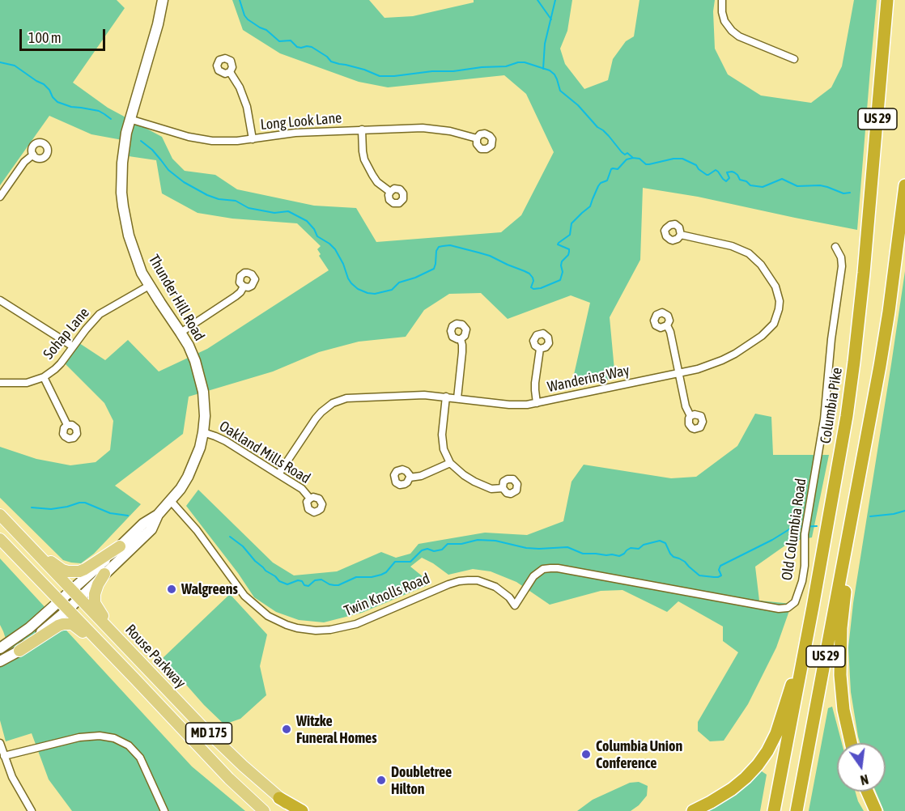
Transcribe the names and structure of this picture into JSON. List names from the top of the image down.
{
  "streets": {
    "highway": ["US 29", "Columbia Pike"],
    "main road": ["Rouse Parkway", "MD 175"],
    "street": [
      "Long Look Lane",
      "Thunder Hill Road",
      "Sohap Lane",
      "Wandering Way",
      "Oakland Mills Road",
      "Old Columbia Road",
      "Twin Knolls Road"
    ]
  },
  "crossings": [
    ["Long Look Lane", "Thunder Hill Road"],
    ["Thunder Hill Road", "Sohap Lane"],
    ["Thunder Hill Road", "Oakland Mills Road"],
    ["Thunder Hill Road", "Twin Knolls Road"],
    ["Thunder Hill Road", "Rouse Parkway"],
    ["Wandering Way", "Oakland Mills Road"],
    ["Old Columbia Road", "Twin Knolls Road"]
  ],
  "places": [
    "Walgreens",
    "Witzke Funeral Homes",
    "Columbia Union Conference",
    "Doubletree Hilton"
  ],
  "scale_bar": "100 m",
  "north": "bottom"
}
